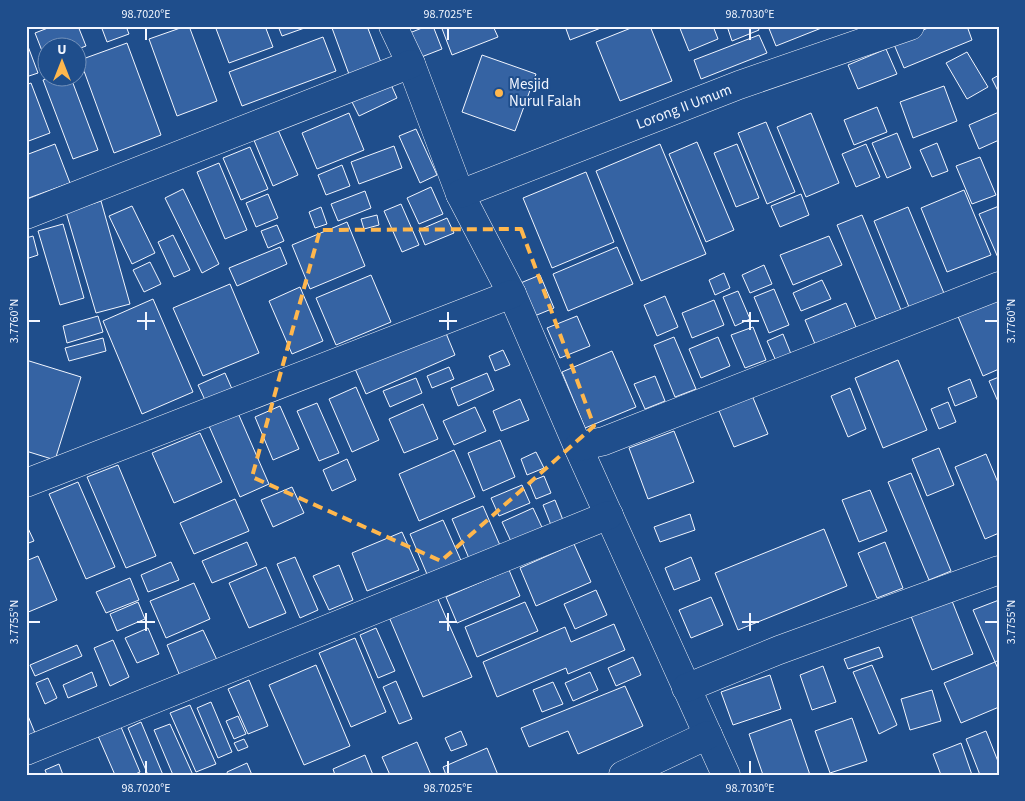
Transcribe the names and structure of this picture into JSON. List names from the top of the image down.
{
  "streets": {
    "street": ["Lorong II Umum"]
  },
  "places": ["Mesjid Nurul Falah"],
  "north": "top",
  "coordinates": [
    "98.7020°E",
    "98.7025°E",
    "98.7030°E",
    "3.7760°N",
    "3.7755°N"
  ]
}
